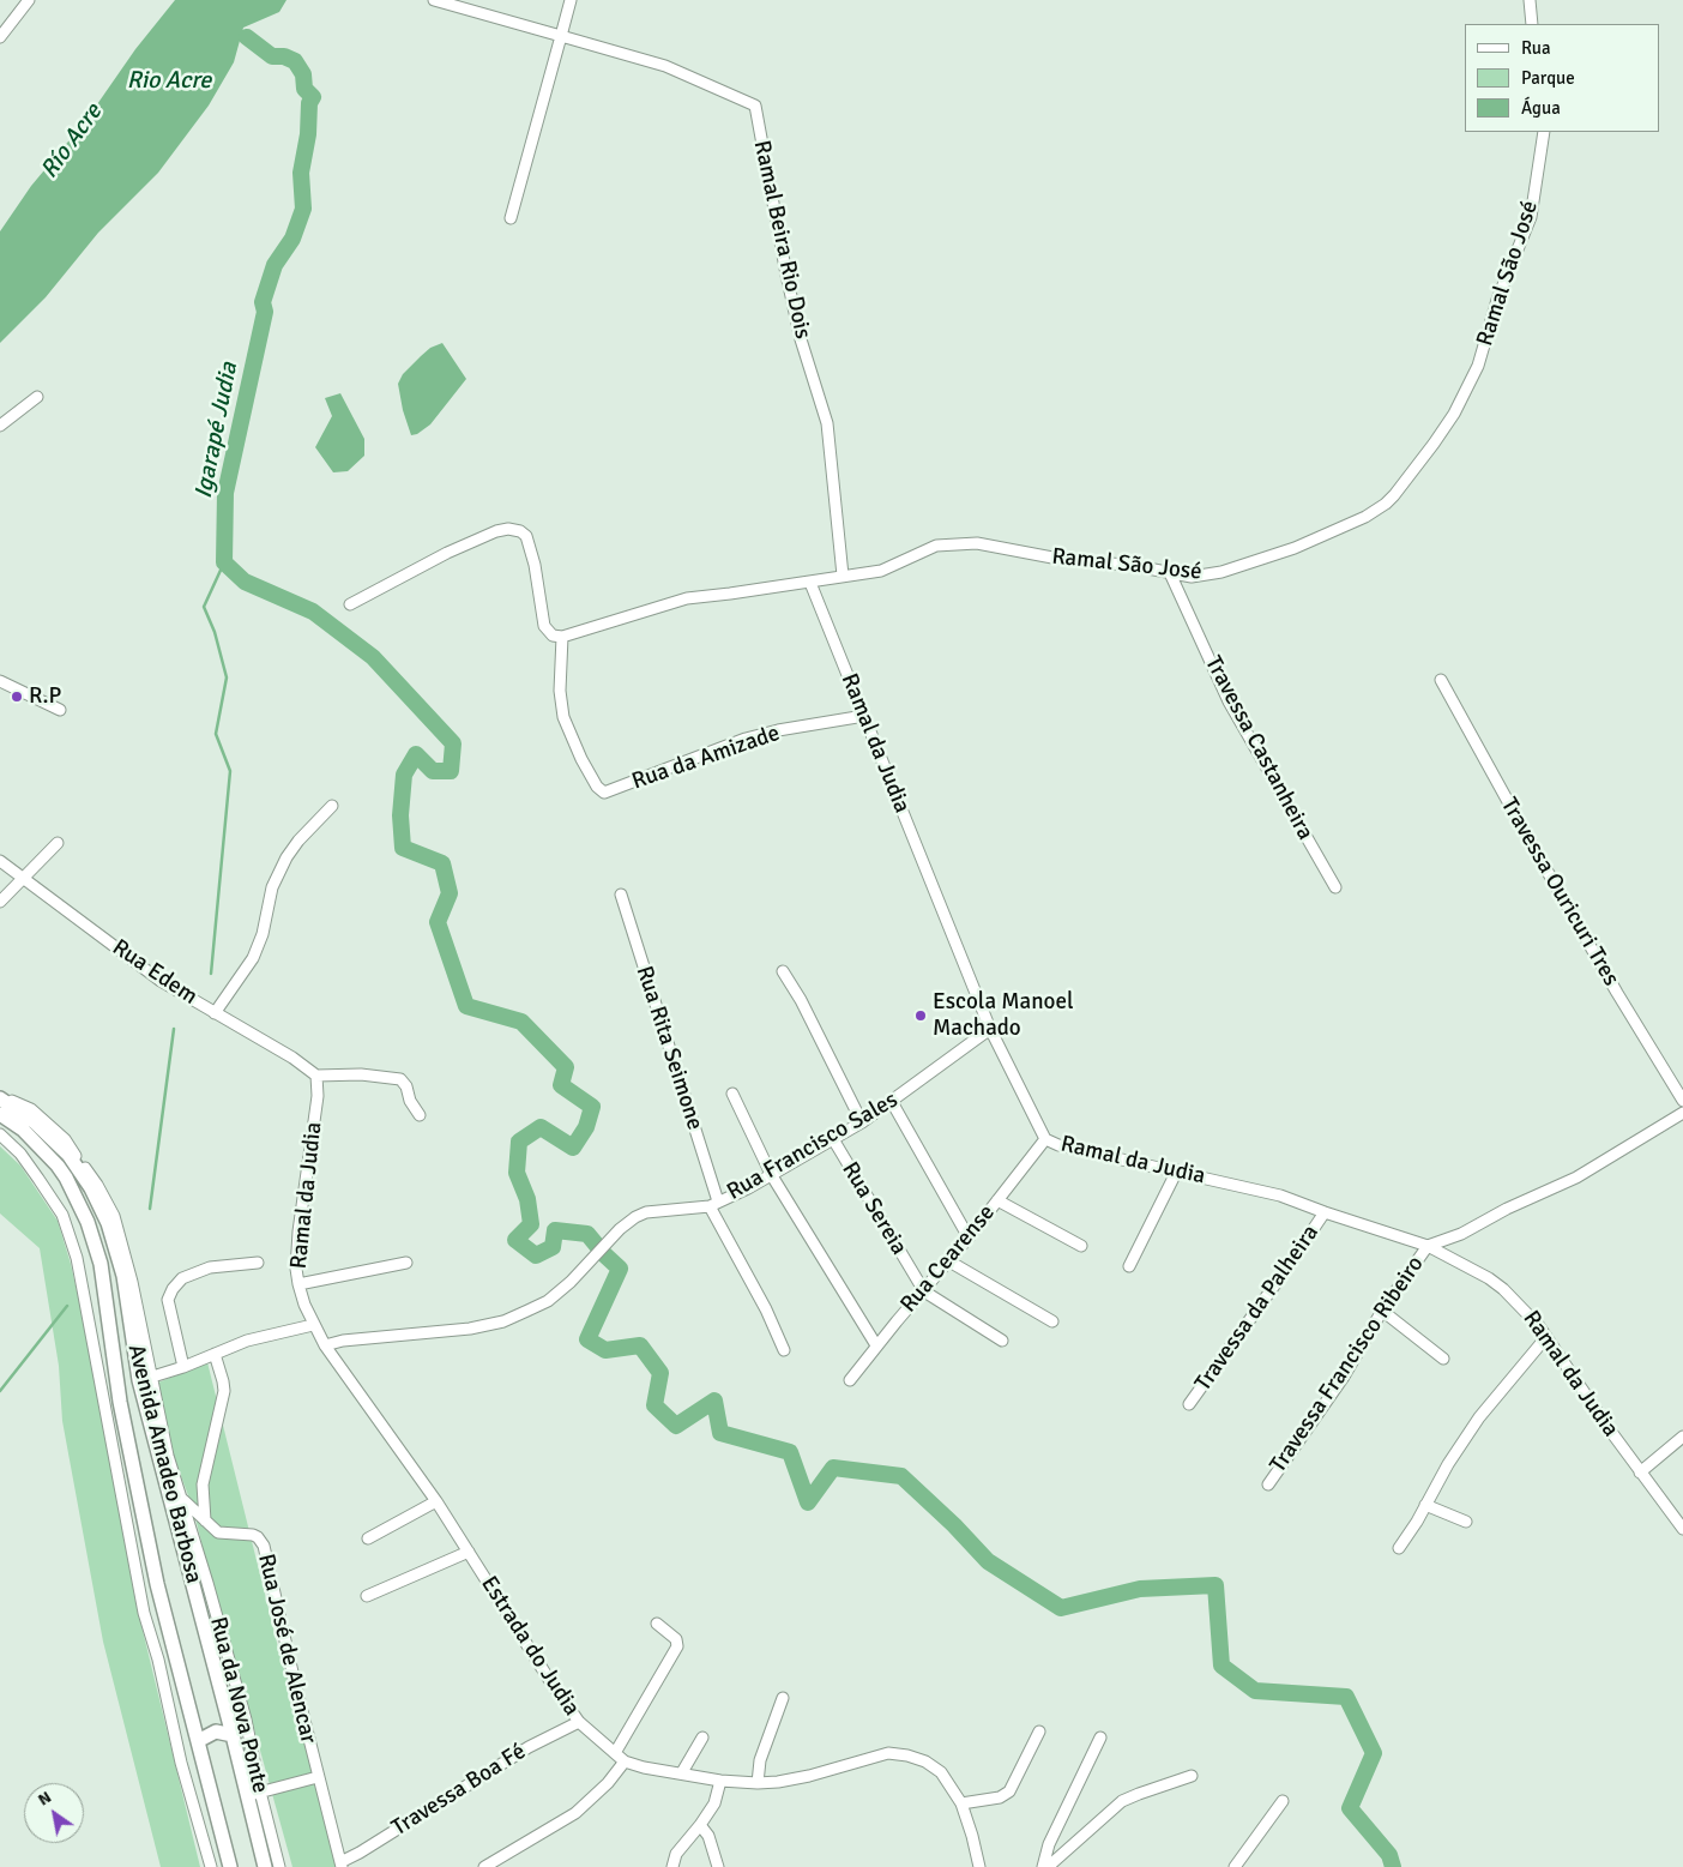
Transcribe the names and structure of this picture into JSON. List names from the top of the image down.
{
  "streets": {
    "main road": ["Avenida Amadeo Barbosa"],
    "street": [
      "Ramal Beira Rio Dois",
      "Ramal São José",
      "Ramal da Judia",
      "Travessa Castanheira",
      "Rua da Amizade",
      "Travessa Ouricuri Tres",
      "Rua Edem",
      "Rua Rita Seimone",
      "Rua Francisco Sales",
      "Rua Sereia",
      "Rua Cearense",
      "Travessa da Palheira",
      "Travessa Francisco Ribeiro",
      "Estrada do Judia",
      "Rua José de Alencar",
      "Rua da Nova Ponte",
      "Travessa Boa Fé"
    ]
  },
  "crossings": [
    ["Ramal Beira Rio Dois", "Ramal São José"],
    ["Ramal São José", "Ramal da Judia"],
    ["Ramal São José", "Travessa Castanheira"],
    ["Ramal São José", "Rua da Amizade"],
    ["Ramal da Judia", "Rua da Amizade"],
    ["Ramal da Judia", "Rua Edem"],
    ["Ramal da Judia", "Rua Francisco Sales"],
    ["Ramal da Judia", "Rua Cearense"],
    ["Ramal da Judia", "Travessa da Palheira"],
    ["Ramal da Judia", "Travessa Francisco Ribeiro"],
    ["Ramal da Judia", "Estrada do Judia"],
    ["Rua Rita Seimone", "Rua Francisco Sales"],
    ["Rua Francisco Sales", "Rua Sereia"],
    ["Rua Francisco Sales", "Estrada do Judia"],
    ["Rua Sereia", "Rua Cearense"],
    ["Avenida Amadeo Barbosa", "Rua José de Alencar"],
    ["Avenida Amadeo Barbosa", "Rua da Nova Ponte"],
    ["Estrada do Judia", "Travessa Boa Fé"],
    ["Rua José de Alencar", "Rua da Nova Ponte"],
    ["Rua José de Alencar", "Travessa Boa Fé"]
  ],
  "water": ["Rio Acre", "Río Acre", "Igarapé Judia"],
  "places": ["R.P", "Escola Manoel Machado"],
  "legend": ["Rua", "Parque", "Água"],
  "north": "top left"
}
